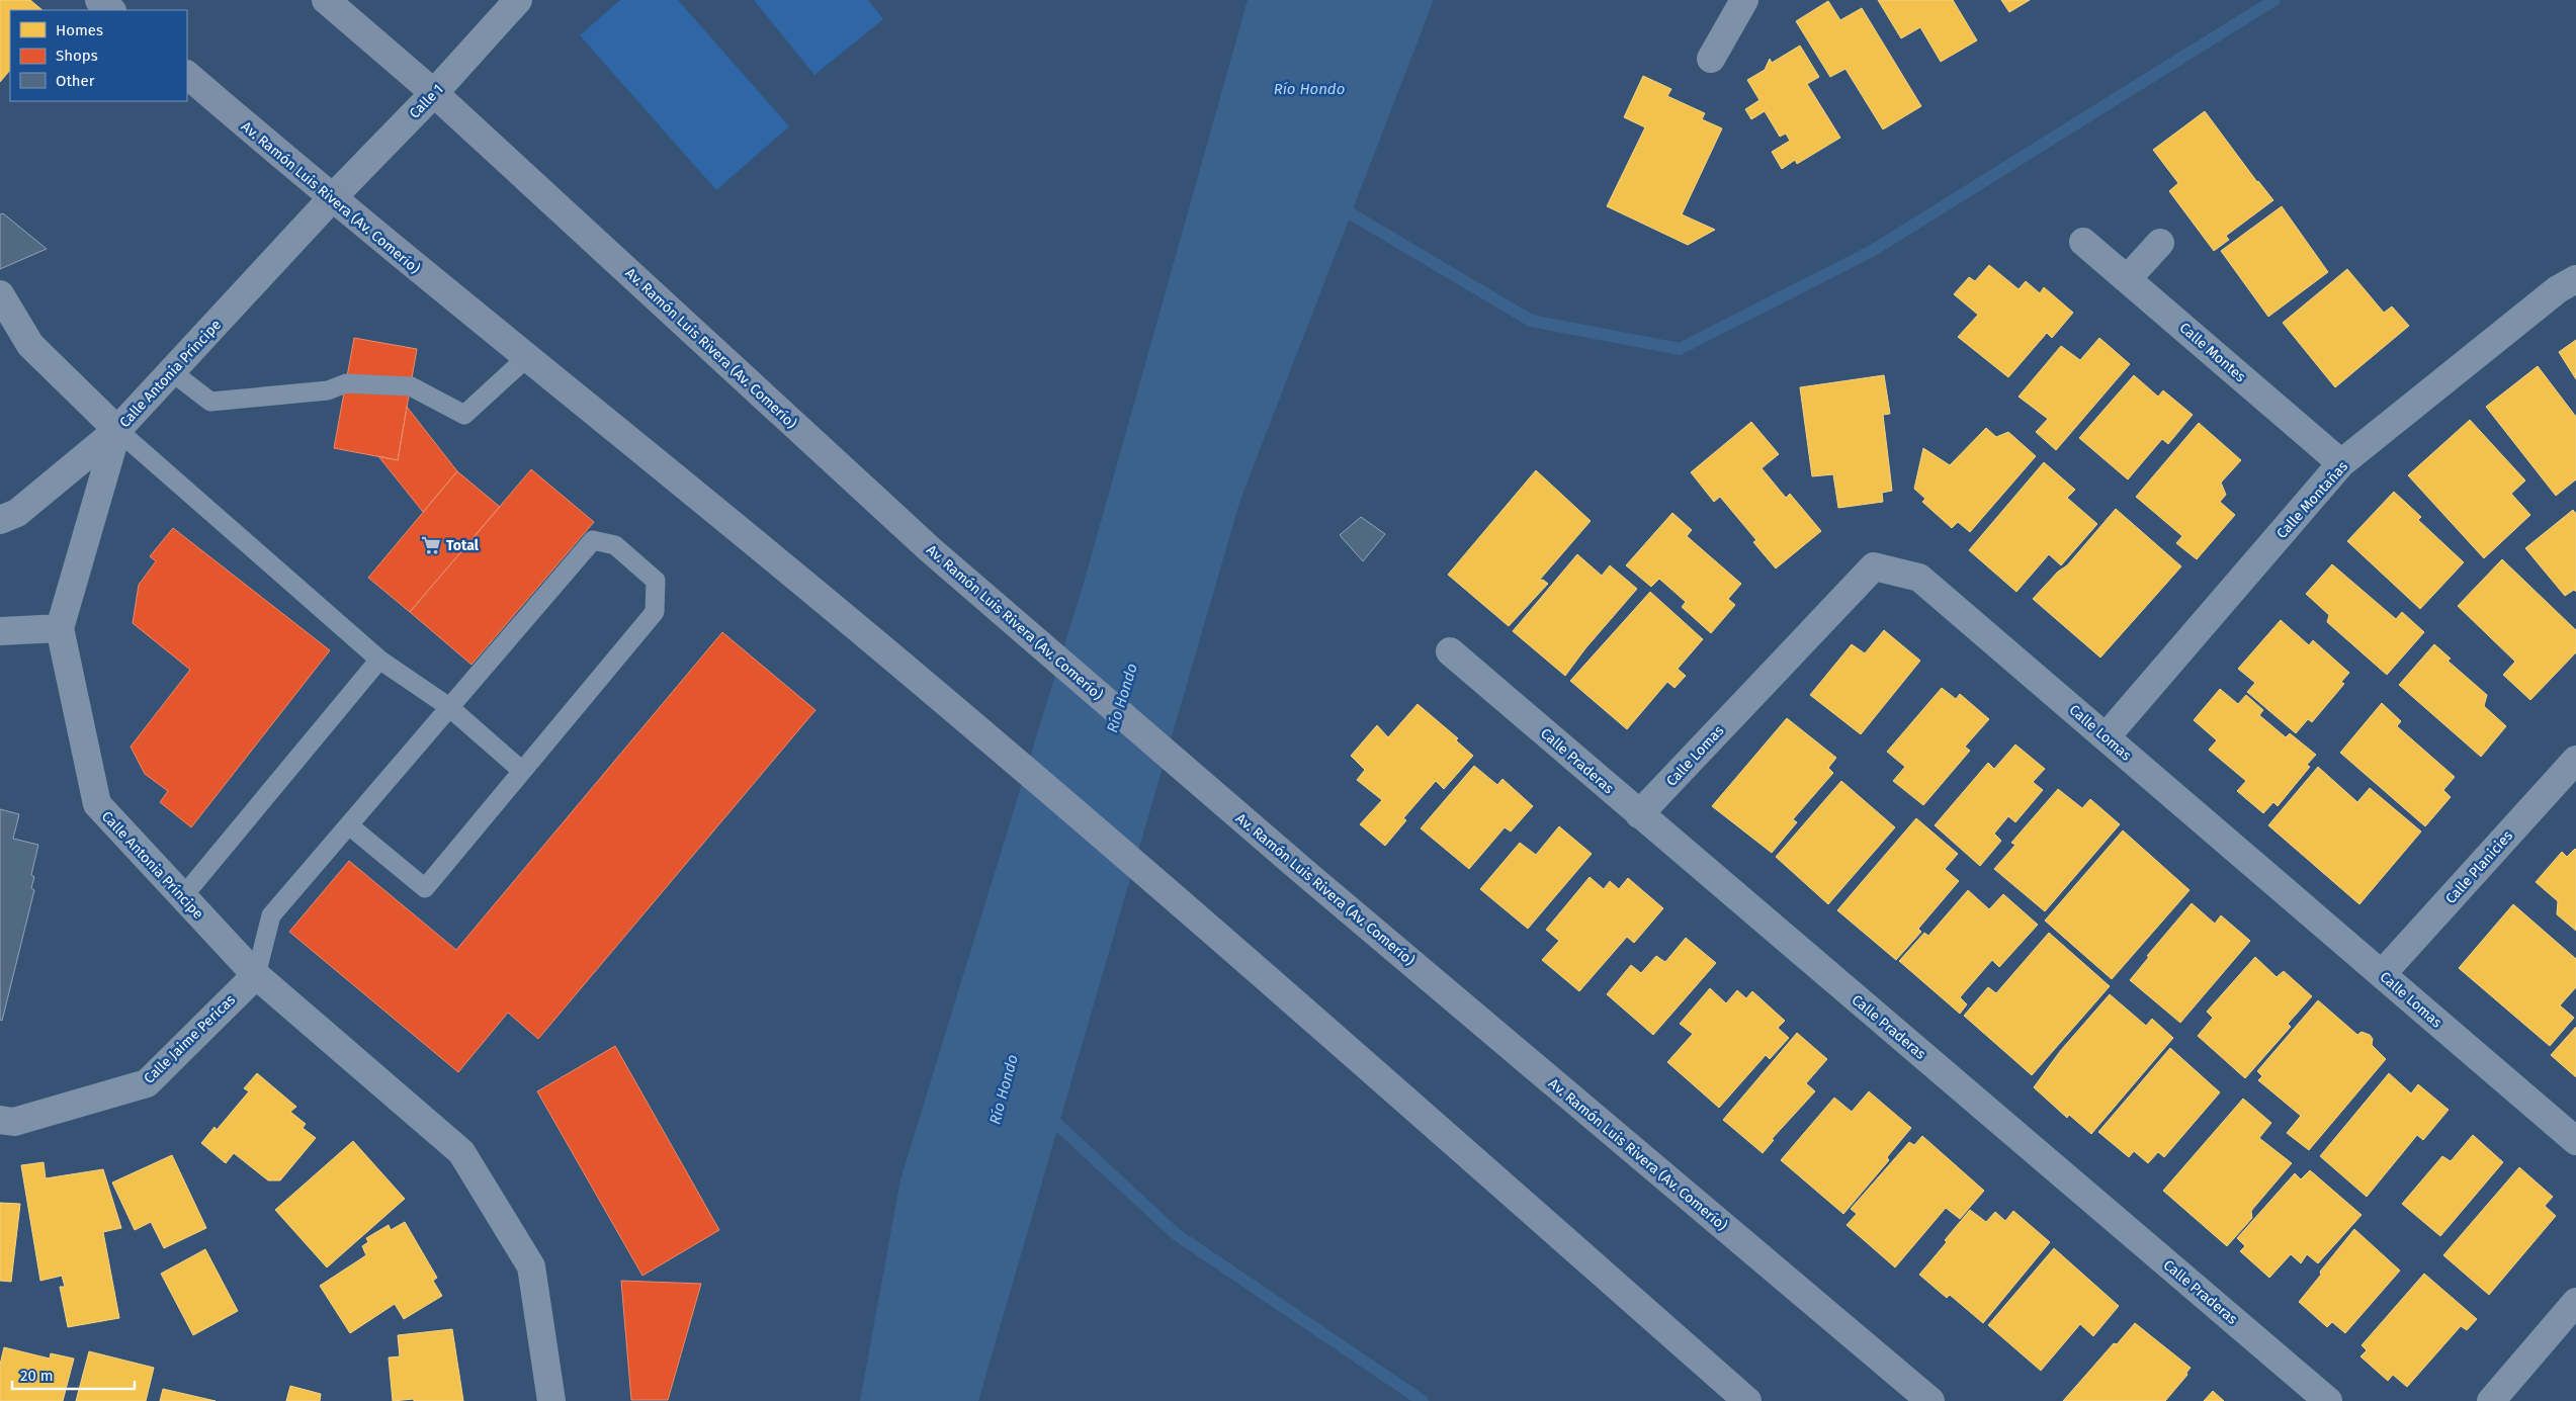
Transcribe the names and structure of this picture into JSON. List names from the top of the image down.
{
  "streets": {
    "main road": ["Av. Ramón Luis Rivera (Av. Comerío)"],
    "street": [
      "Calle 1",
      "Calle Montes",
      "Calle Antonia Príncipe",
      "Calle Montañas",
      "Calle Lomas",
      "Calle Praderas",
      "Calle Planicies",
      "Calle Jaime Pericas"
    ]
  },
  "crossings": [
    ["Calle 1", "Av. Ramón Luis Rivera (Av. Comerío)"],
    ["Calle 1", "Calle Antonia Príncipe"],
    ["Av. Ramón Luis Rivera (Av. Comerío)", "Calle Antonia Príncipe"],
    ["Calle Montes", "Calle Montañas"],
    ["Calle Antonia Príncipe", "Calle Jaime Pericas"],
    ["Calle Montañas", "Calle Lomas"],
    ["Calle Lomas", "Calle Praderas"],
    ["Calle Lomas", "Calle Planicies"]
  ],
  "water": ["Río Hondo"],
  "places": {
    "supermarket": ["Total"]
  },
  "legend": ["Homes", "Shops", "Other"],
  "scale_bar": "20 m"
}
